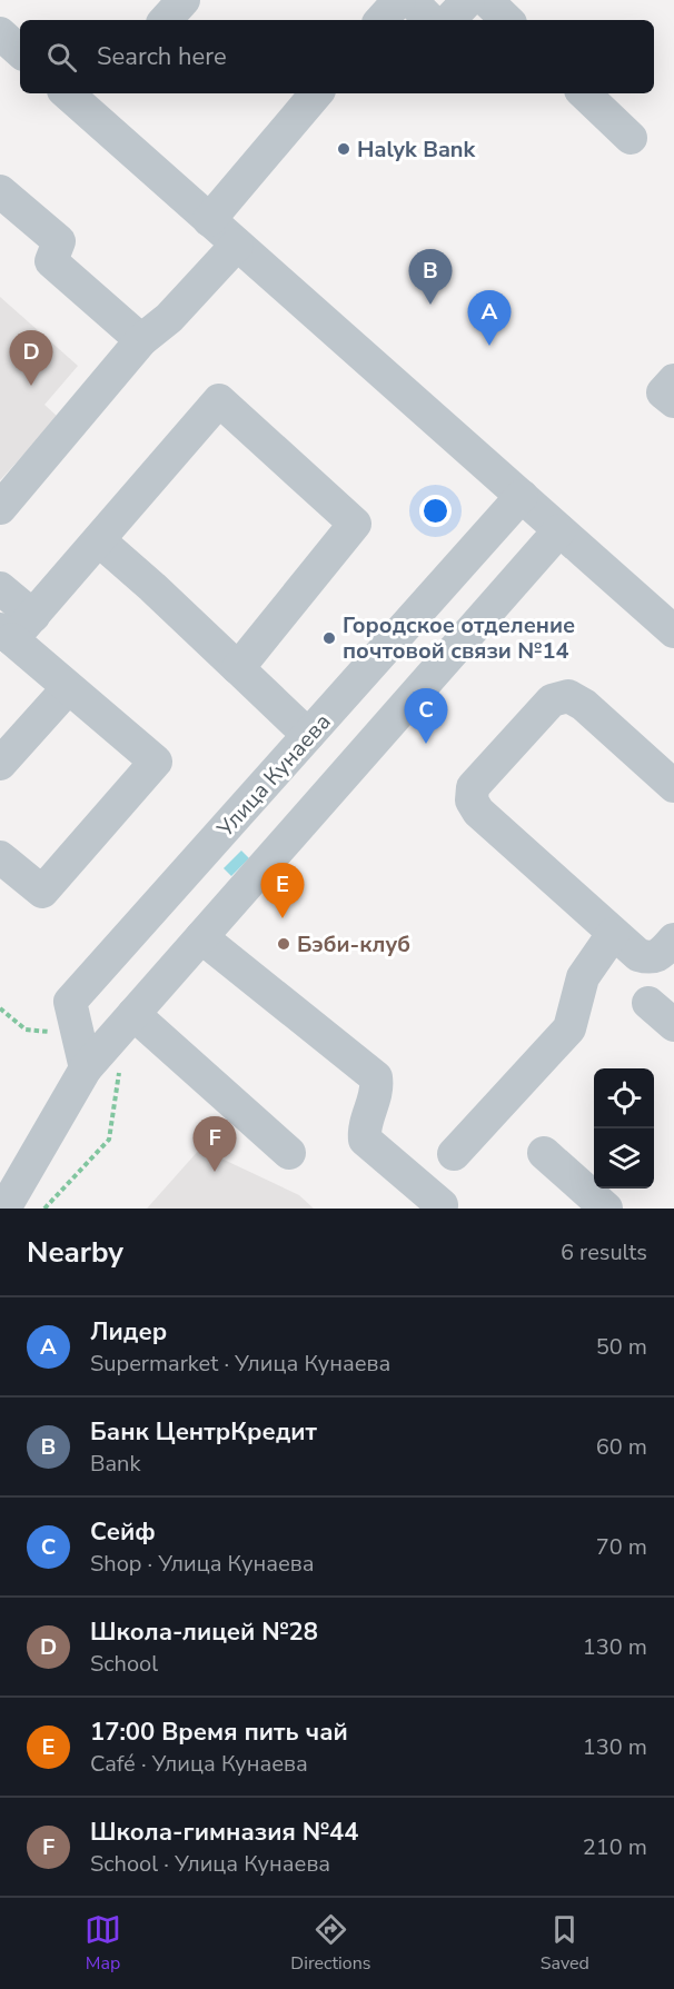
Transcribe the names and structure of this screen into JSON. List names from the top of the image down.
{
  "streets": {
    "street": ["Улица Кунаева"]
  },
  "places": ["Halyk Bank", "Городское отделение почтовой связи №14", "Бэби-клуб"],
  "page": {
    "search": "Search here",
    "pins": [
      "B",
      "A",
      "D",
      "C",
      "E",
      "F"
    ],
    "heading": ["Nearby", "6 results"],
    "list": [
      {
        "mark": "A",
        "name": "Лидер",
        "note": "Supermarket · Улица Кунаева",
        "value": "50 m"
      },
      {
        "mark": "B",
        "name": "Банк ЦентрКредит",
        "note": "Bank",
        "value": "60 m"
      },
      {
        "mark": "C",
        "name": "Сейф",
        "note": "Shop · Улица Кунаева",
        "value": "70 m"
      },
      {
        "mark": "D",
        "name": "Школа-лицей №28",
        "note": "School",
        "value": "130 m"
      },
      {
        "mark": "E",
        "name": "17:00 Время пить чай",
        "note": "Café · Улица Кунаева",
        "value": "130 m"
      },
      {
        "mark": "F",
        "name": "Школа-гимназия №44",
        "note": "School · Улица Кунаева",
        "value": "210 m"
      }
    ],
    "nav": ["Map", "Directions", "Saved"]
  }
}
